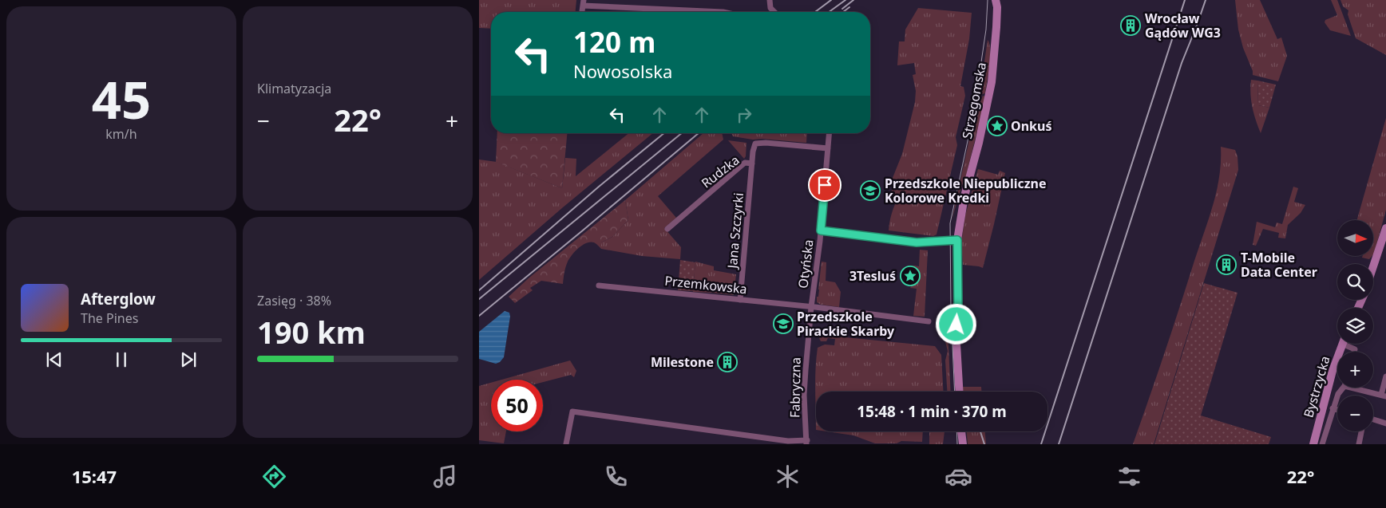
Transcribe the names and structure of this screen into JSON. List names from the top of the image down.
{
  "streets": {
    "main road": ["Strzegomska", "Bystrzycka"],
    "street": [
      "Rudzka",
      "Jana Szczyrki",
      "Otyńska",
      "Przemkowska",
      "Fabryczna"
    ]
  },
  "crossings": [
    ["Rudzka", "Jana Szczyrki"],
    ["Rudzka", "Otyńska"],
    ["Jana Szczyrki", "Przemkowska"],
    ["Otyńska", "Przemkowska"],
    ["Otyńska", "Fabryczna"],
    ["Przemkowska", "Fabryczna"]
  ],
  "places": {
    "building": ["Wrocław Gądów WG3", "T-Mobile Data Center", "Milestone"],
    "place": ["Onkuś", "3Tesluś"],
    "school or university": ["Przedszkole Niepubliczne Kolorowe Kredki", "Przedszkole Pirackie Skarby"]
  },
  "north": "right",
  "page": {
    "tile": [
      ["45", "km/h"],
      "Klimatyzacja",
      ["Zasięg · 38%", "190 km"]
    ],
    "turn": ["120 m", "Nowosolska"],
    "heat": ["−", "22°", "+"],
    "map_buttons": ["+", "−"],
    "song": ["Afterglow", "The Pines"],
    "limit": "50",
    "trip": "15:48 · 1 min · 370 m",
    "tabs": ["15:47", "22°"]
  }
}
